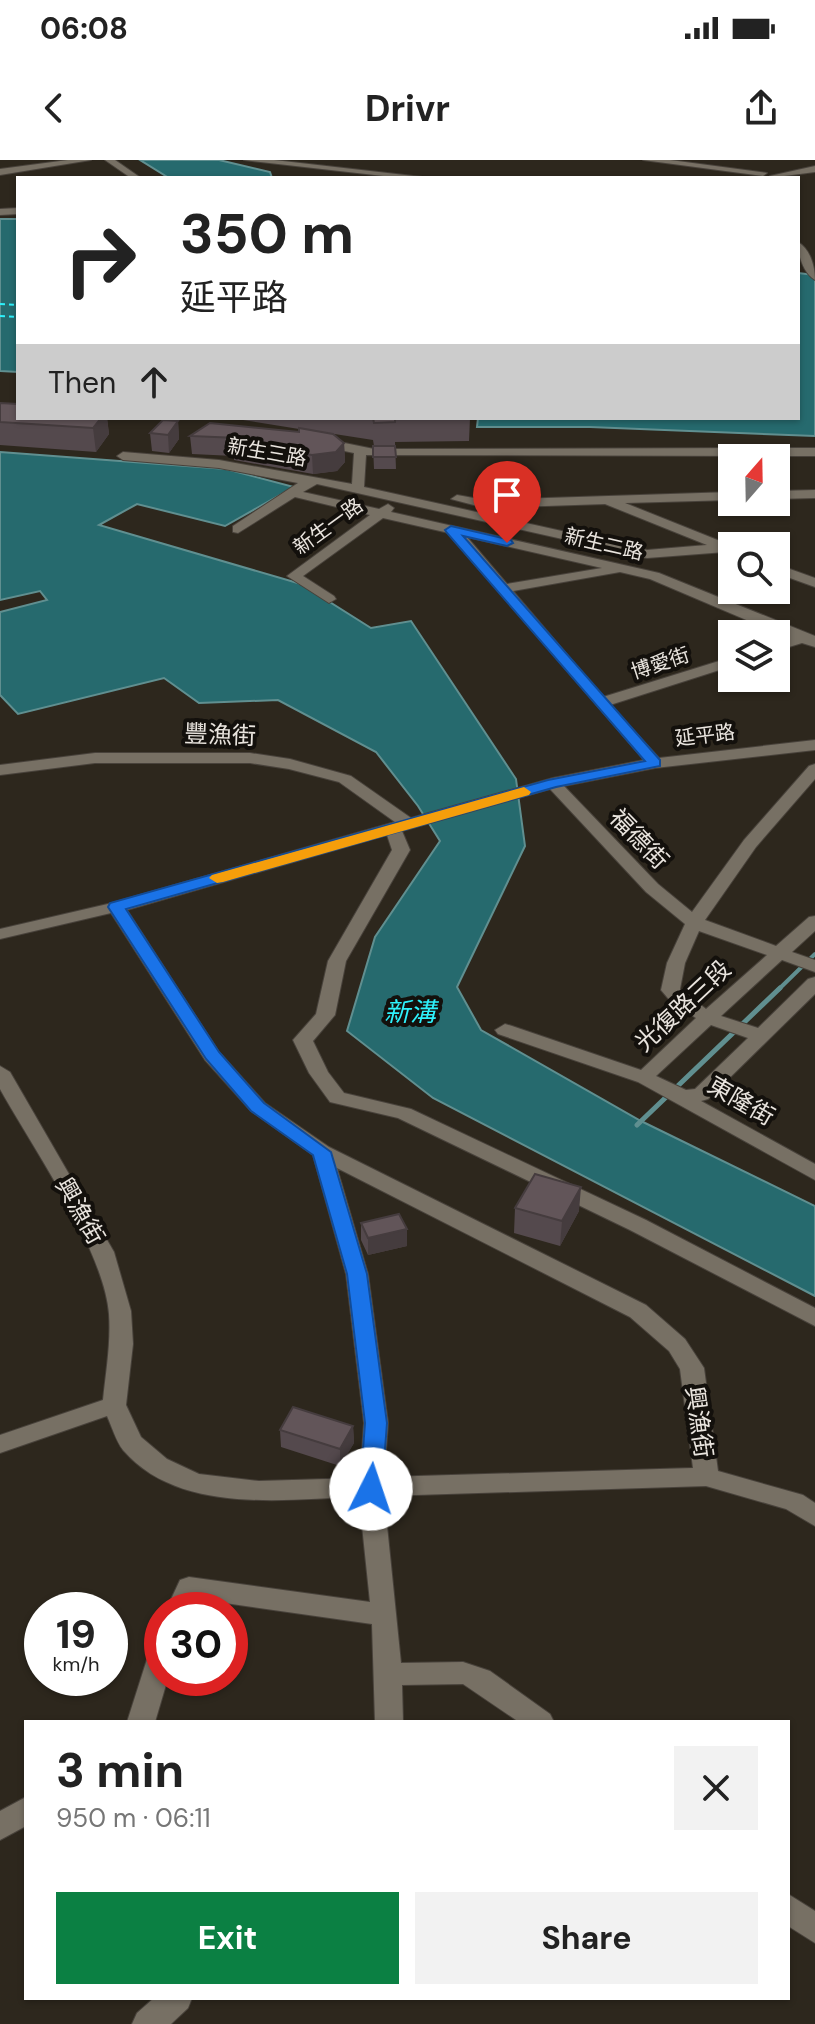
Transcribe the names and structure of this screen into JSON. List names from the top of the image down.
{
  "streets": {
    "street": [
      "新生三路",
      "新生一路",
      "新生二路",
      "博愛街",
      "豐漁街",
      "延平路",
      "福德街",
      "光復路三段",
      "東隆街",
      "興漁街"
    ]
  },
  "crossings": [
    ["新生一路", "新生二路"],
    ["豐漁街", "延平路"],
    ["延平路", "福德街"],
    ["福德街", "光復路三段"],
    ["光復路三段", "東隆街"]
  ],
  "water": ["新溝"],
  "north": "top",
  "page": {
    "status": "06:08",
    "header": "Drivr",
    "turn": ["350 m", "延平路"],
    "then": "Then",
    "speed": "19 km/h",
    "limit": "30",
    "heading": ["3 min", "950 m · 06:11"],
    "buttons": ["Exit", "Share"]
  }
}
